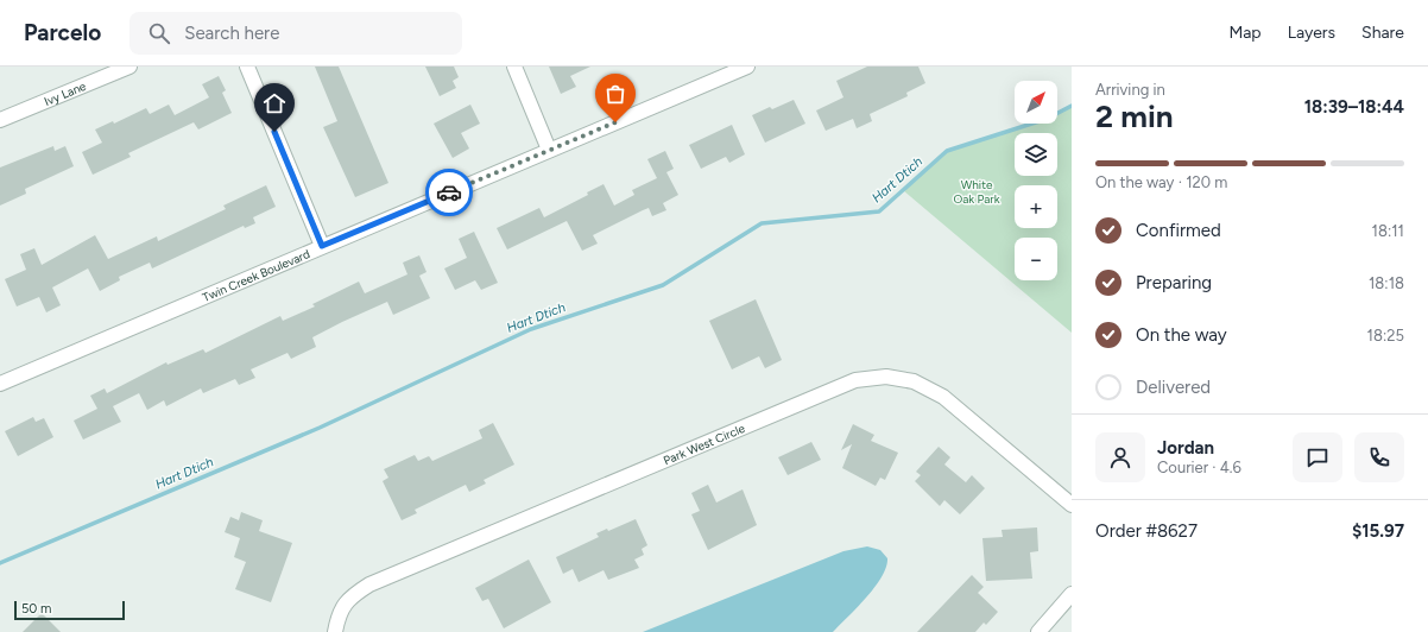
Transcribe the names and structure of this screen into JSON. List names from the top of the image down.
{
  "streets": {
    "street": ["Ivy Lane", "Twin Creek Boulevard", "Park West Circle"]
  },
  "water": ["Hart Dtich"],
  "parks": ["White Oak Park"],
  "scale_bar": "50 m",
  "north": "top right",
  "page": {
    "header": "Parcelo",
    "search": "Search here",
    "nav": ["Map", "Layers", "Share"],
    "heading": ["2 min", "Arriving in", "18:39–18:44"],
    "panel": [
      "Jordan",
      "Courier · 4.6",
      "Order #8627",
      "$15.97"
    ],
    "map_buttons": ["+", "−"],
    "bar": "On the way · 120 m",
    "list": [
      ["Confirmed", "18:11"],
      ["Preparing", "18:18"],
      ["On the way", "18:25"],
      "Delivered"
    ],
    "scale": "50 m"
  }
}
